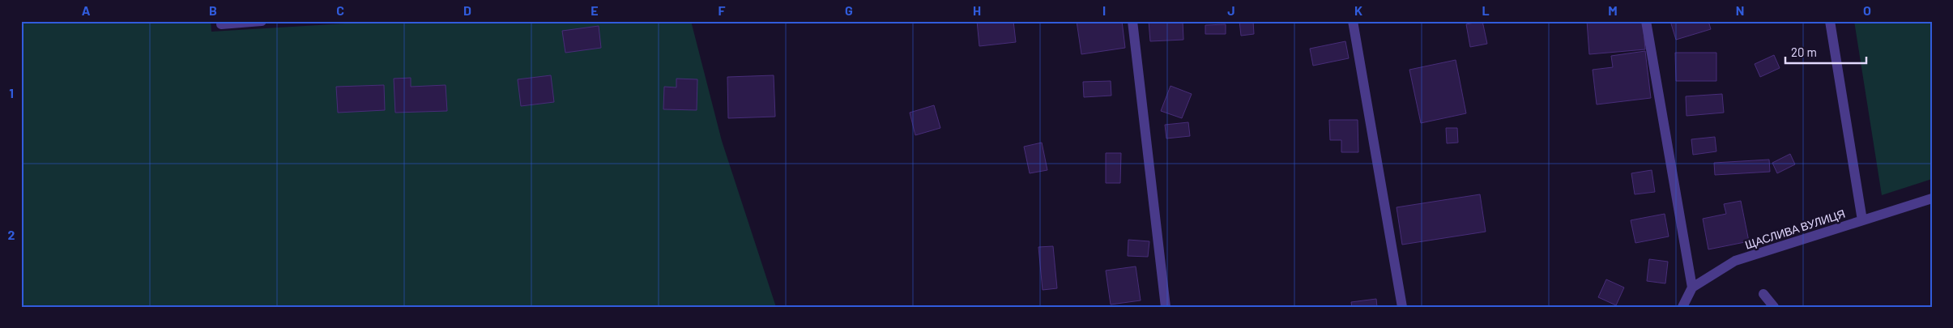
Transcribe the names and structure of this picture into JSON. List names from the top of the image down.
{
  "streets": {
    "street": ["ЩАСЛИВА ВУЛИЦЯ"]
  },
  "scale_bar": "20 m",
  "grid": {
    "columns": [
      "A",
      "B",
      "C",
      "D",
      "E",
      "F",
      "G",
      "H",
      "I",
      "J",
      "K",
      "L",
      "M",
      "N",
      "O"
    ],
    "rows": ["1", "2"]
  }
}
